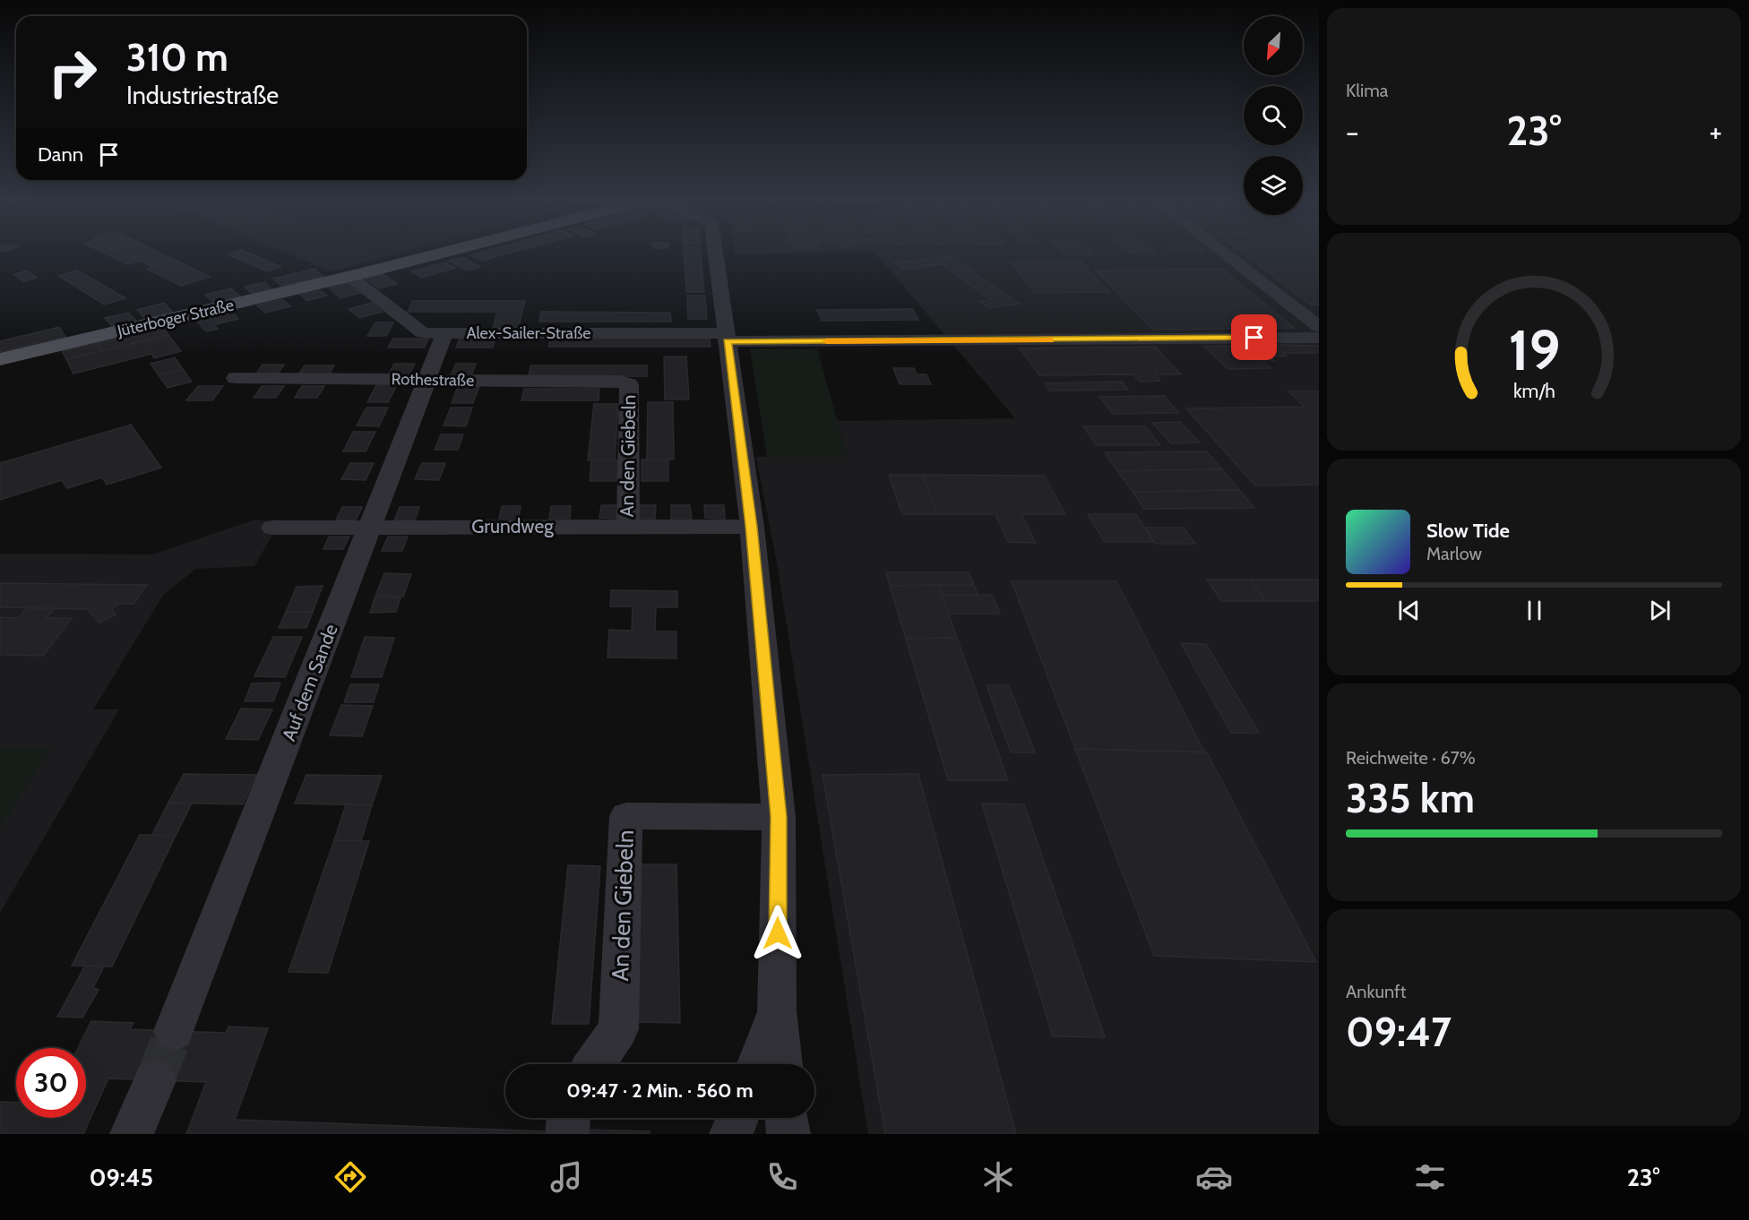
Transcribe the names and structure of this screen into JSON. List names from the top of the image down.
{
  "streets": {
    "main road": ["Jüterboger Straße"],
    "street": [
      "Alex-Sailer-Straße",
      "Rothestraße",
      "An den Giebeln",
      "Grundweg",
      "Auf dem Sande"
    ]
  },
  "crossings": [
    ["Jüterboger Straße", "Alex-Sailer-Straße"],
    ["Alex-Sailer-Straße", "Auf dem Sande"],
    ["Rothestraße", "An den Giebeln"],
    ["Rothestraße", "Auf dem Sande"],
    ["An den Giebeln", "Grundweg"],
    ["Grundweg", "Auf dem Sande"]
  ],
  "north": "bottom left",
  "page": {
    "tile": [
      "Klima",
      ["Reichweite · 67%", "335 km"],
      ["Ankunft", "09:47"]
    ],
    "turn": ["310 m", "Industriestraße"],
    "heat": ["−", "23°", "+"],
    "then": "Dann",
    "song": ["Slow Tide", "Marlow"],
    "limit": "30",
    "trip": "09:47 · 2 Min. · 560 m",
    "tabs": ["09:45", "23°"],
    "gauge": ["19", "km/h"]
  }
}
